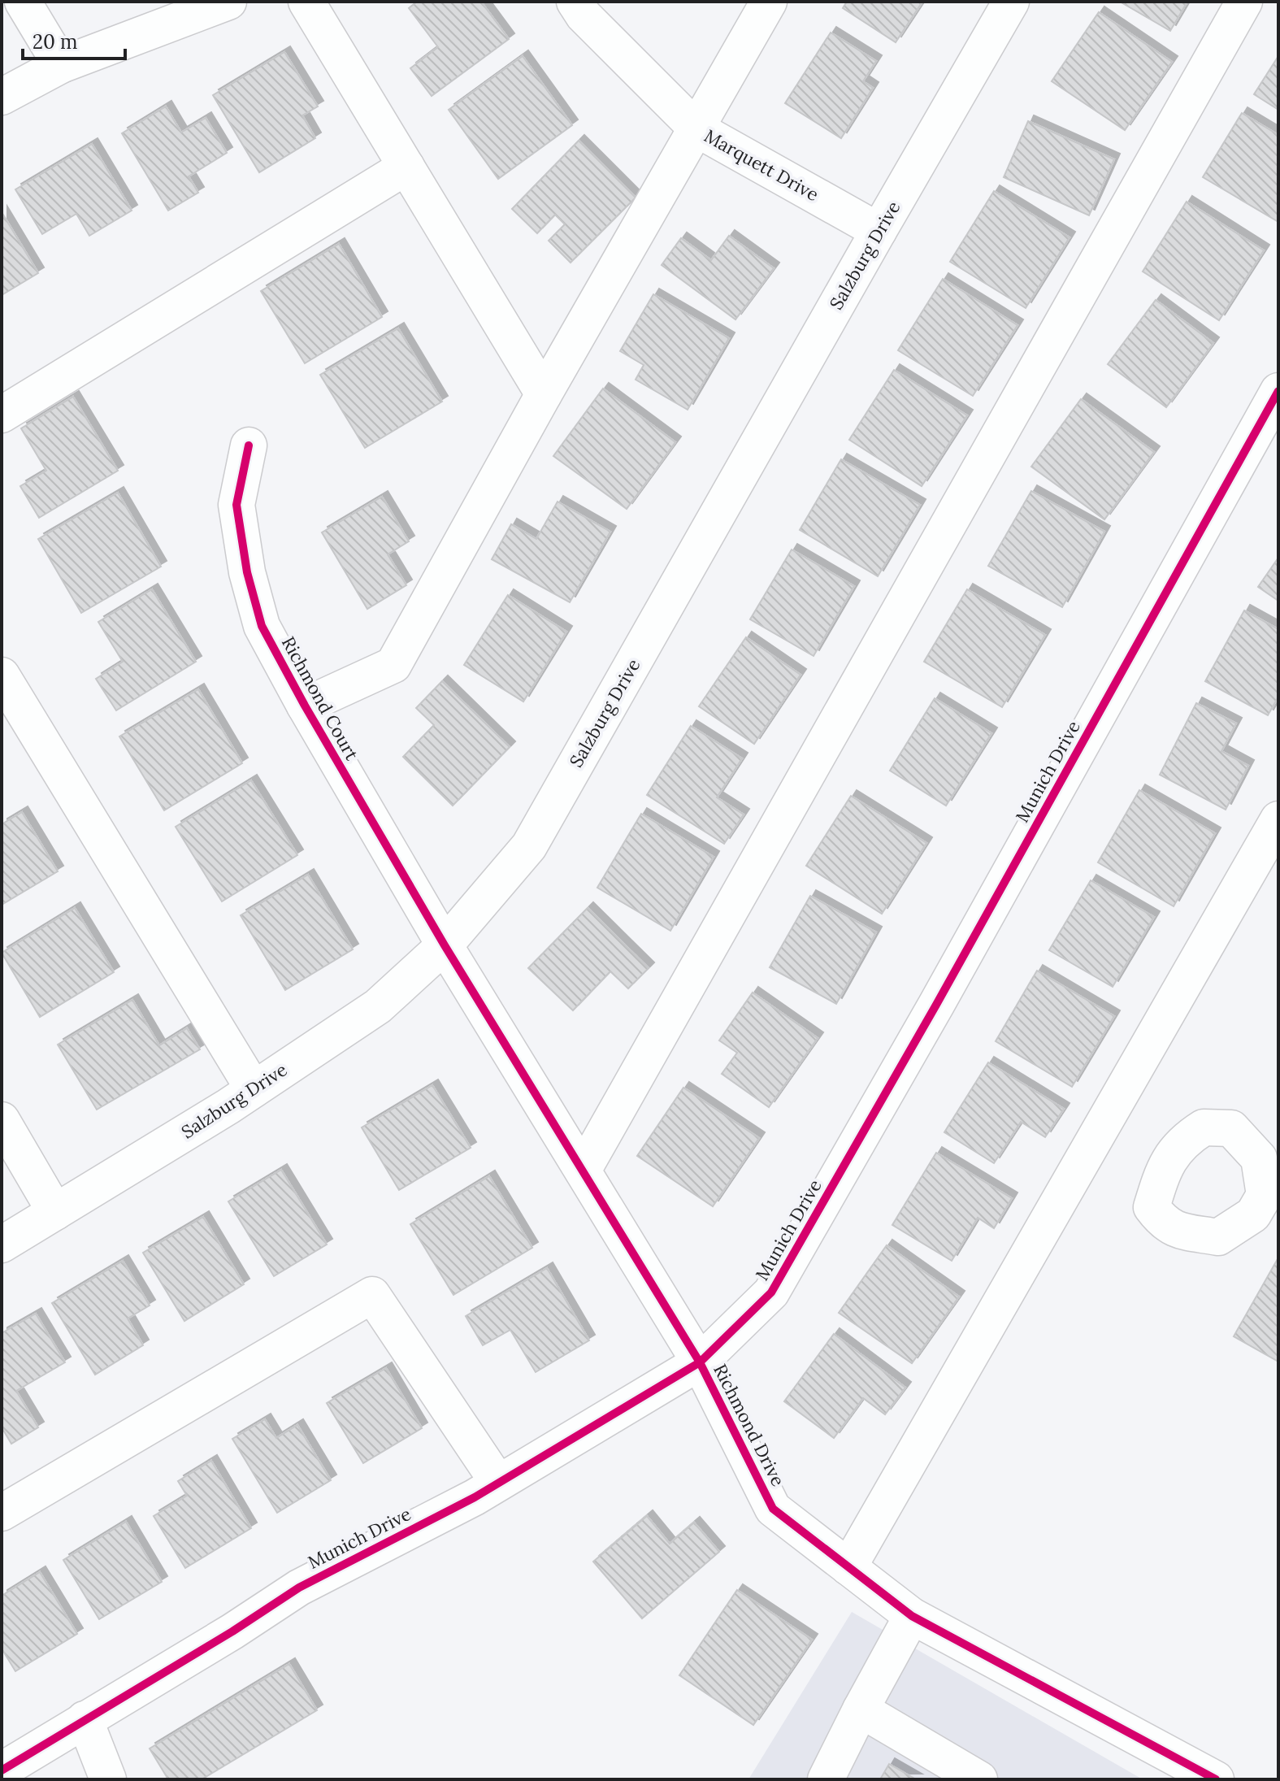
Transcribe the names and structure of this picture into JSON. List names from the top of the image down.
{
  "streets": {
    "street": [
      "Marquett Drive",
      "Salzburg Drive",
      "Richmond Court",
      "Munich Drive",
      "Richmond Drive"
    ]
  },
  "crossings": [
    ["Marquett Drive", "Salzburg Drive"],
    ["Salzburg Drive", "Richmond Court"],
    ["Salzburg Drive", "Richmond Drive"],
    ["Richmond Court", "Richmond Drive"],
    ["Munich Drive", "Richmond Drive"]
  ],
  "scale_bar": "20 m"
}
